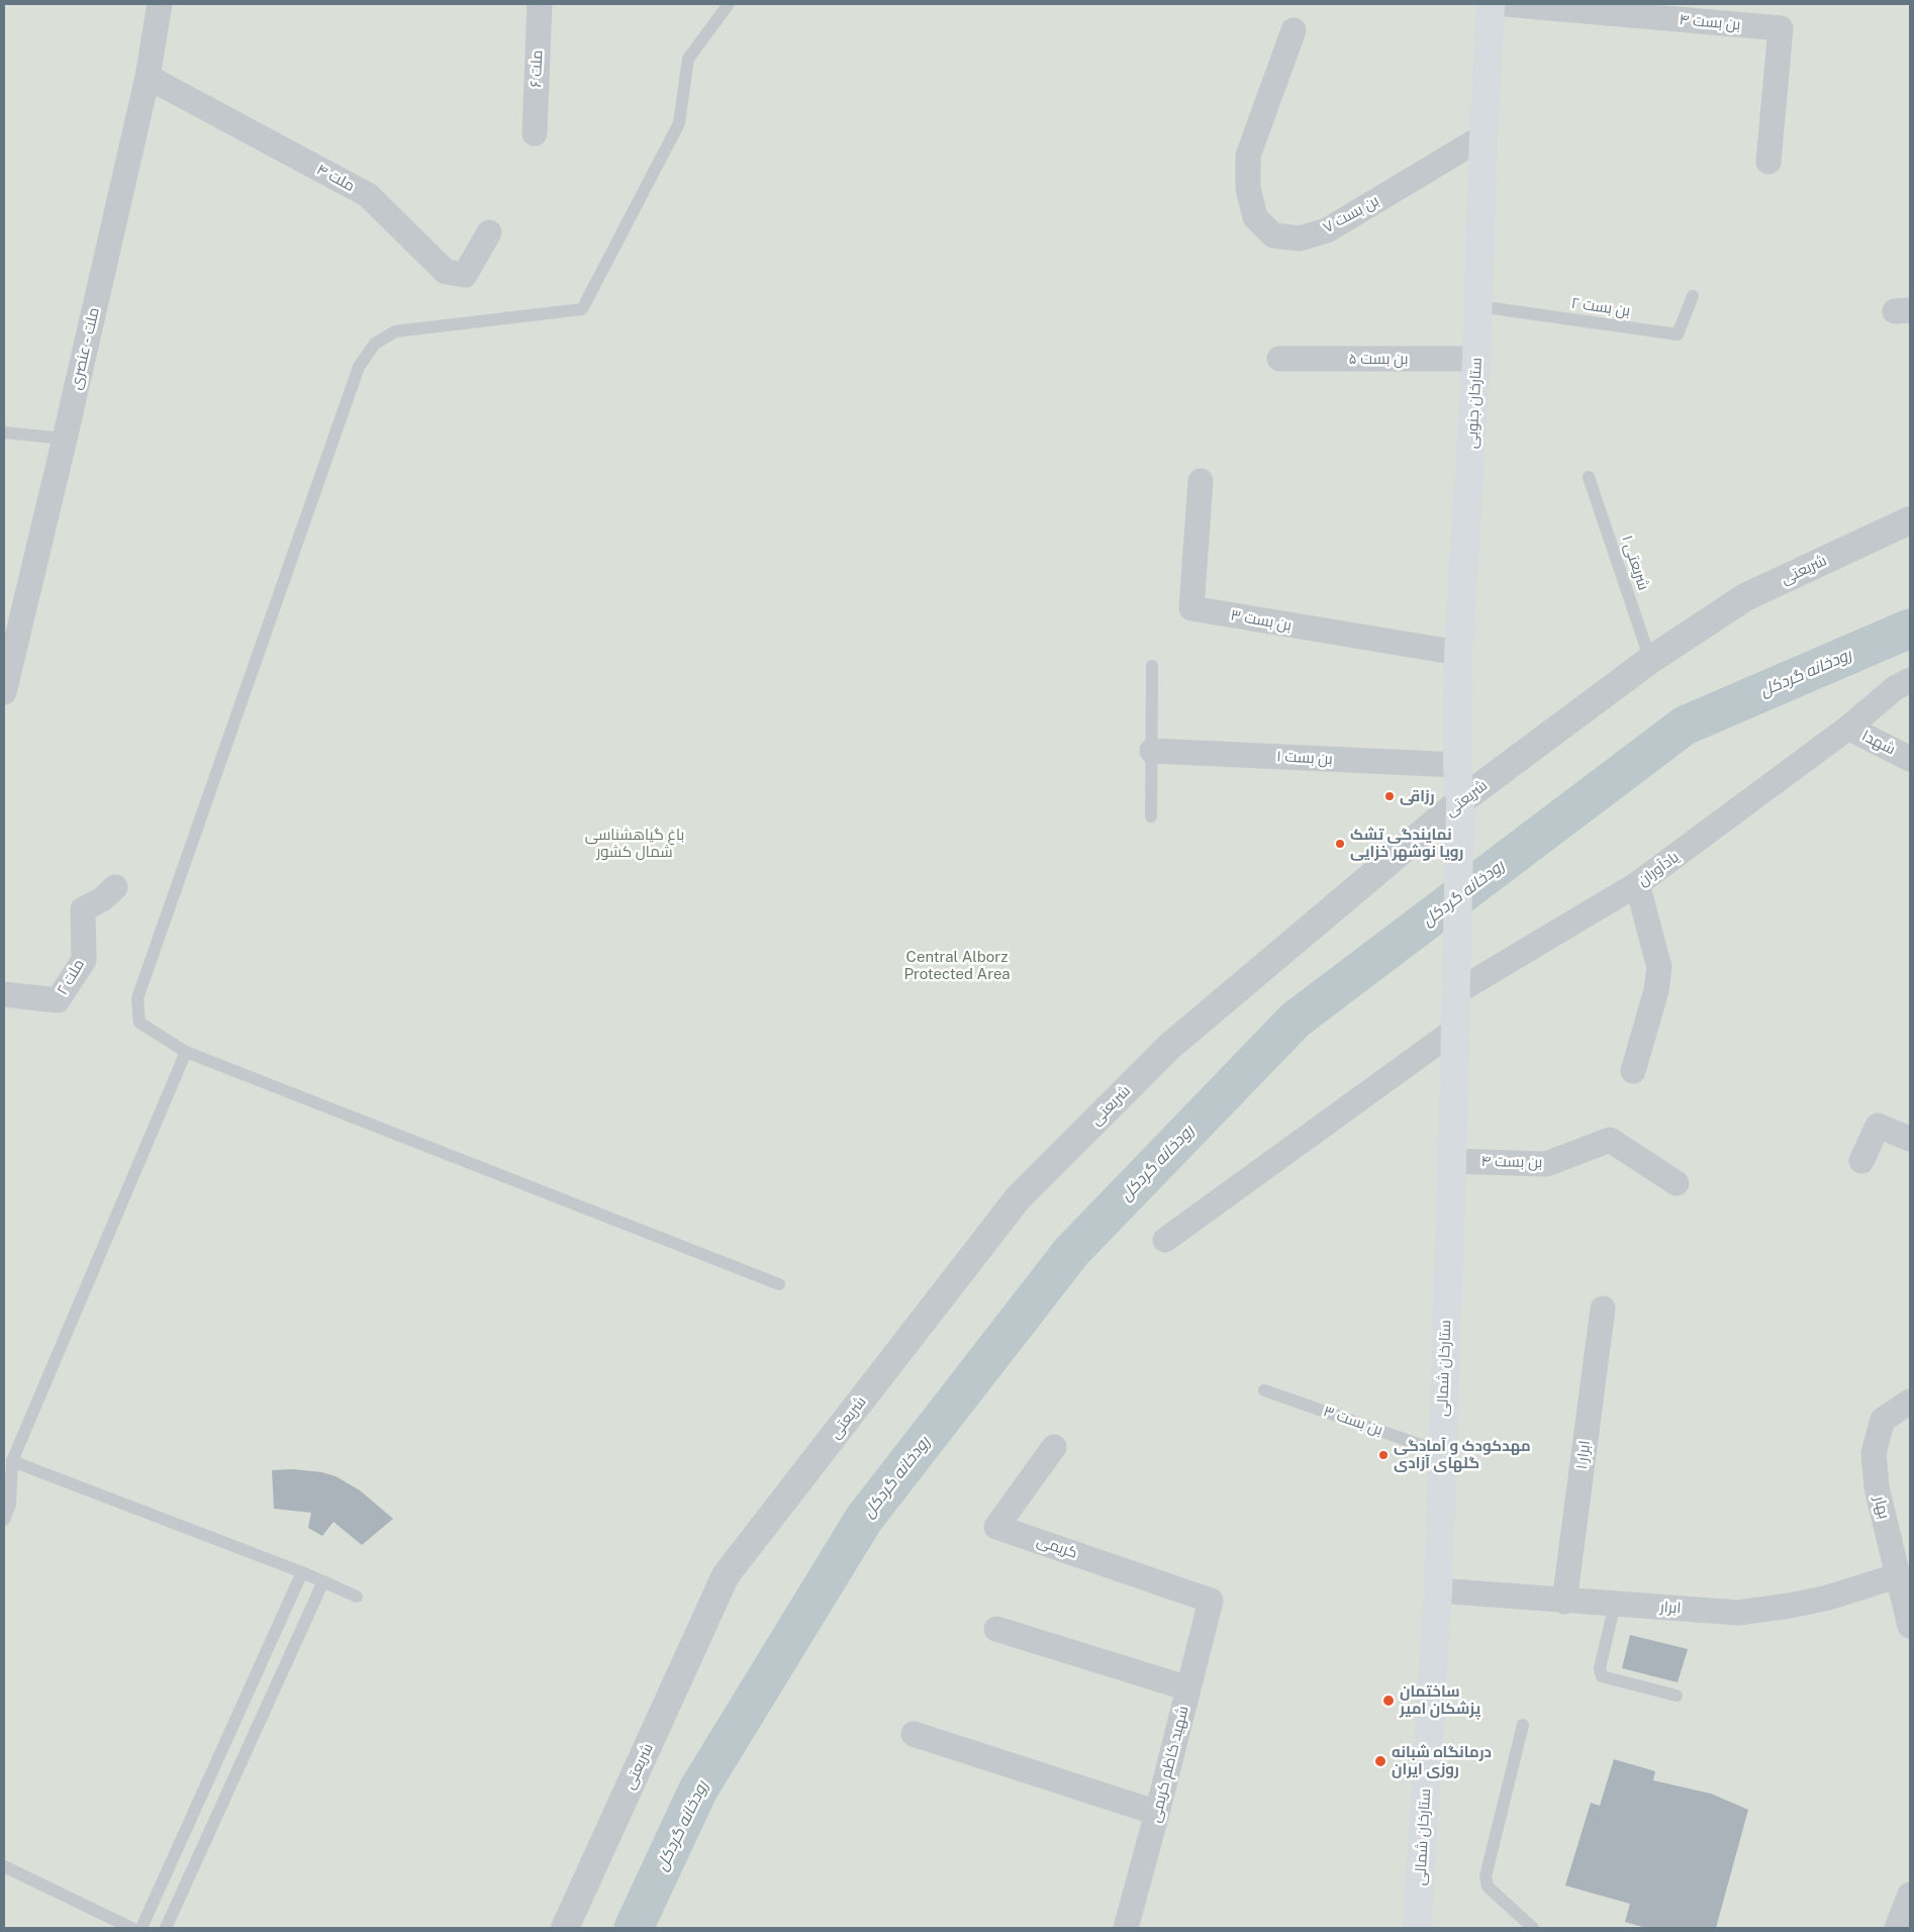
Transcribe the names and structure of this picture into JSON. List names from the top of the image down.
{
  "streets": {
    "main road": ["ستارخان جنوبی", "ستارخان شمالی"],
    "street": [
      "بن بست ۴",
      "ملت ۶",
      "ملت ۴",
      "بن بست ۷",
      "ملت - عنصری",
      "بن بست ۵",
      "شریعتی",
      "بن بست ۳",
      "شهدا",
      "بن بست ۱",
      "یادآوران",
      "ملت ۲",
      "ابرار ۱",
      "بهار",
      "کریمی",
      "ابرار",
      "شهید کاظم کریمی"
    ],
    "lane": ["بن بست ۲", "شریعتی ۱"]
  },
  "crossings": [
    ["بن بست ۴", "ستارخان شمالی"],
    ["ملت ۴", "ملت - عنصری"],
    ["بن بست ۷", "ستارخان جنوبی"],
    ["بن بست ۲", "ستارخان جنوبی"],
    ["بن بست ۵", "ستارخان جنوبی"],
    ["ستارخان جنوبی", "شریعتی"],
    ["ستارخان جنوبی", "بن بست ۳"],
    ["ستارخان جنوبی", "بن بست ۱"],
    ["ستارخان جنوبی", "ستارخان شمالی"],
    ["شریعتی ۱", "شریعتی"],
    ["بن بست ۳", "ستارخان شمالی"],
    ["شهدا", "یادآوران"],
    ["یادآوران", "ستارخان شمالی"],
    ["ستارخان شمالی", "ابرار"],
    ["ابرار ۱", "ابرار"],
    ["بهار", "ابرار"],
    ["کریمی", "شهید کاظم کریمی"]
  ],
  "water": ["رودخانه گردکل"],
  "parks": ["باغ گیاهشناسی شمال کشور", "Central Alborz Protected Area"],
  "places": [
    "رزاقی",
    "نمایندگی تشک رویا نوشهر خزایی",
    "مهدکودک و آمادگی گلهای آزادی",
    "ساختمان پزشکان امیر",
    "درمانگاه شبانه روزی ایران"
  ]
}
